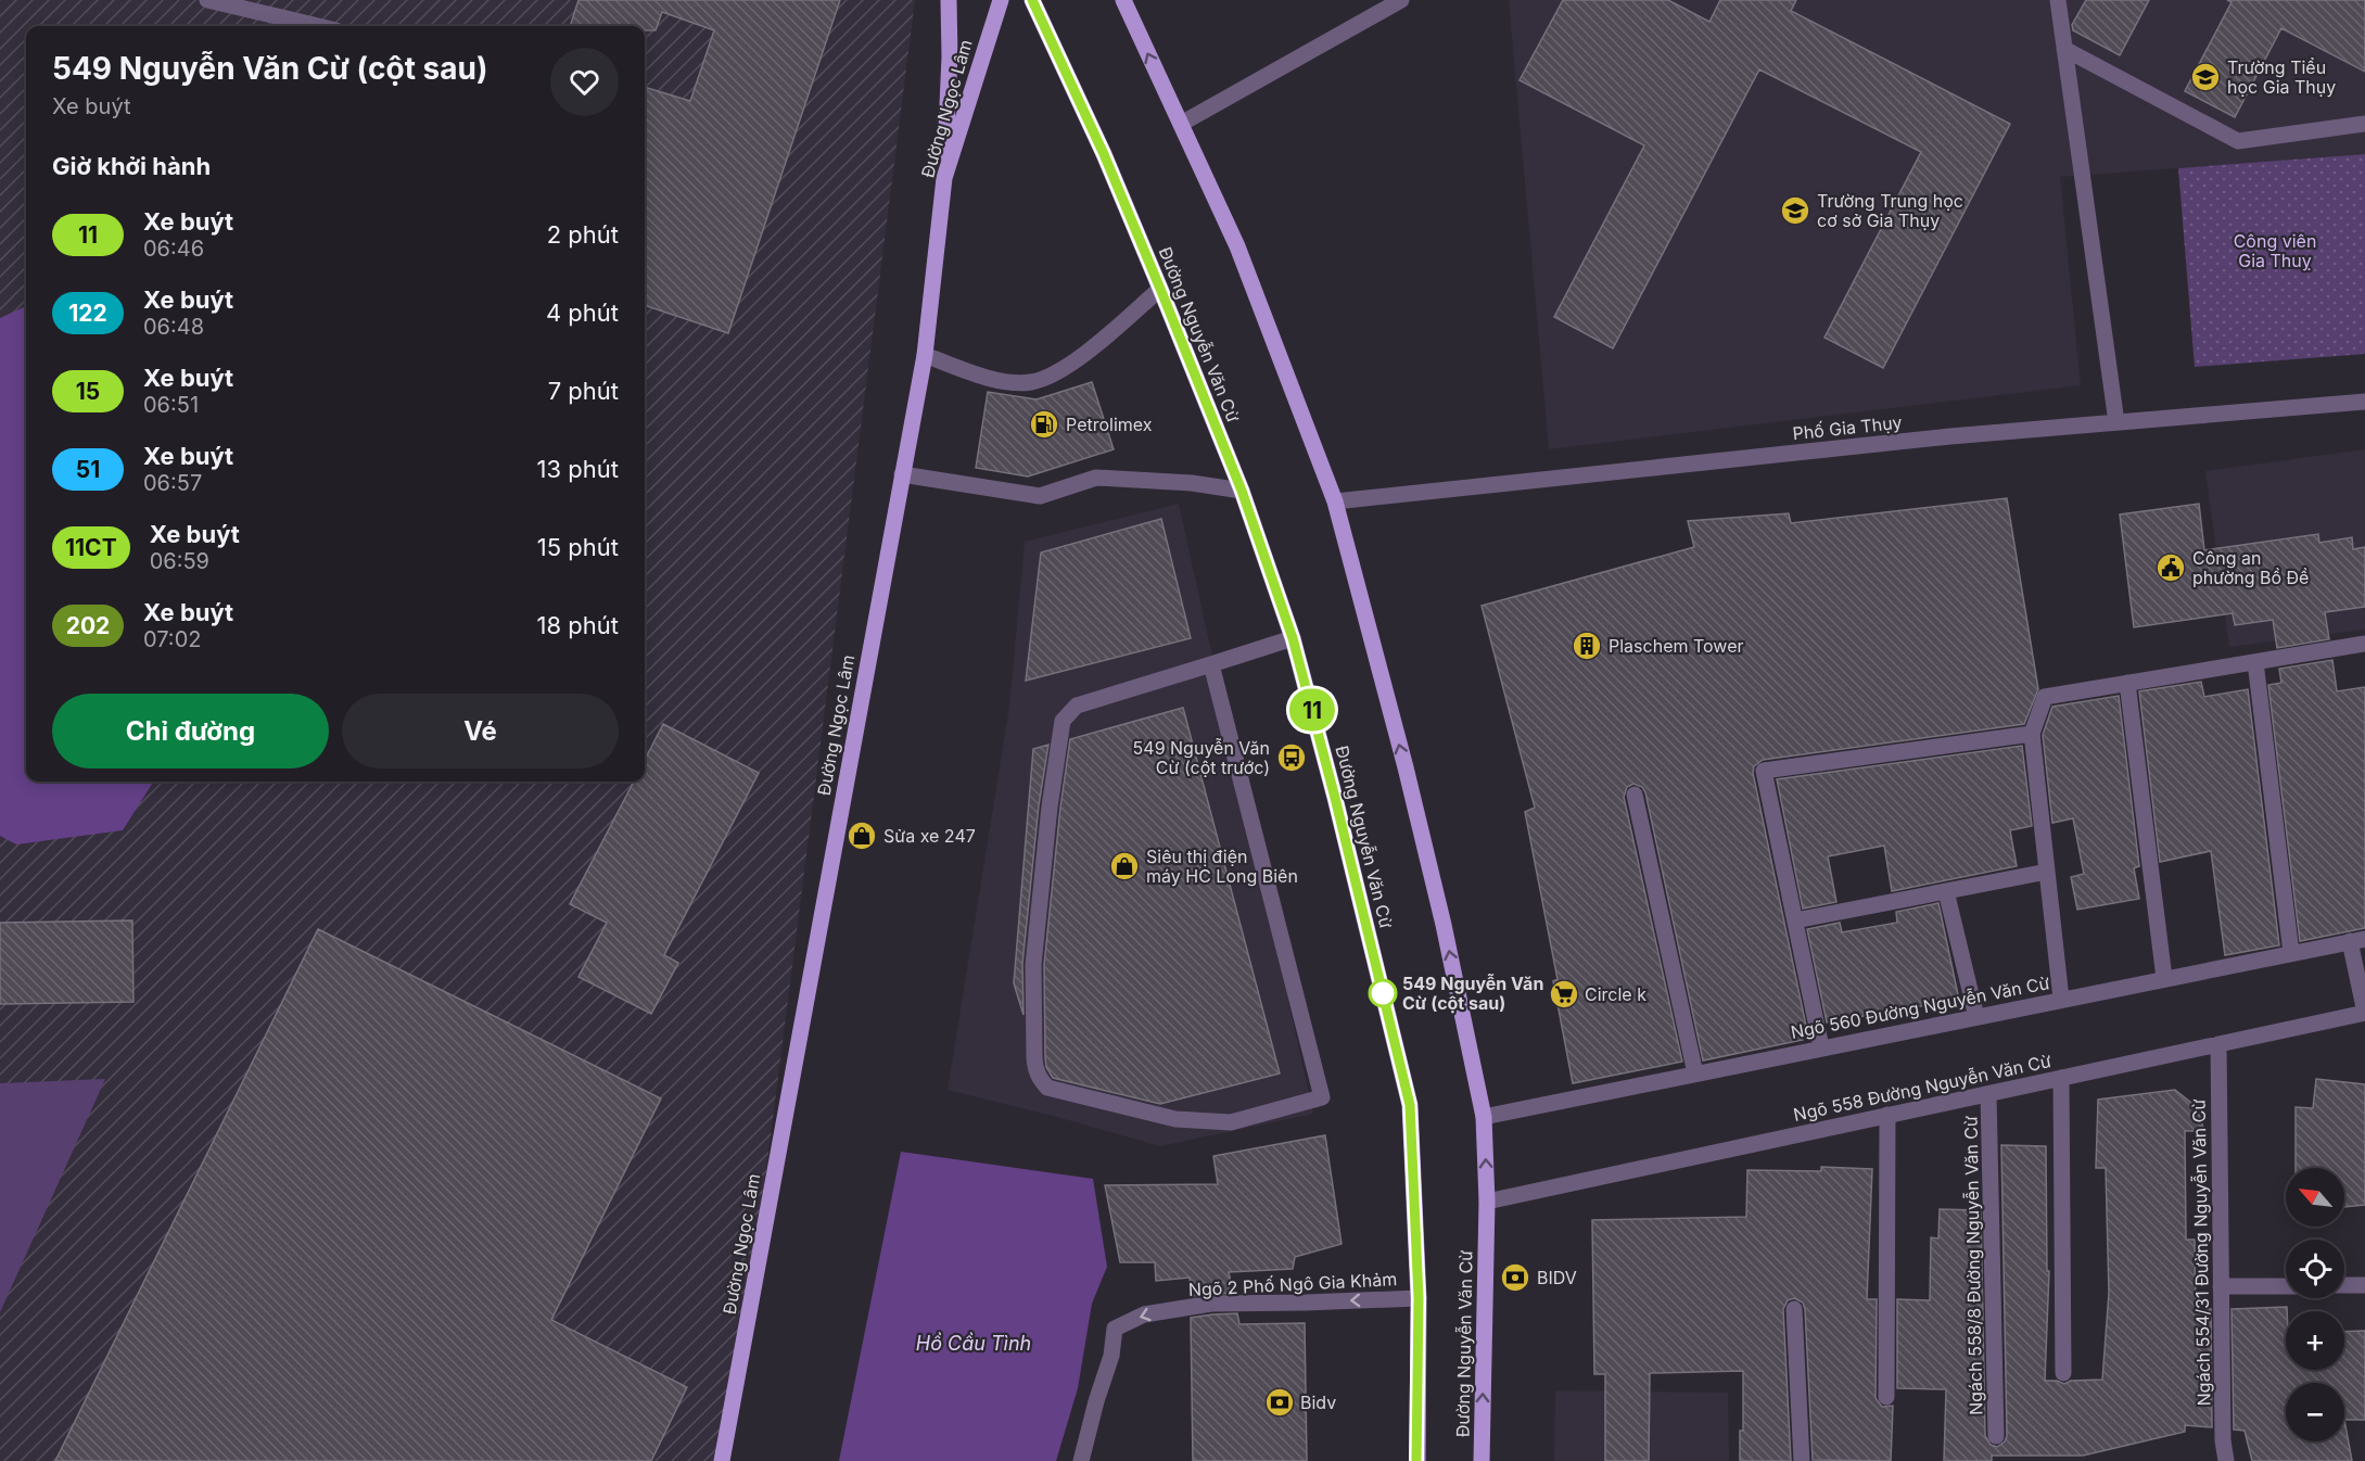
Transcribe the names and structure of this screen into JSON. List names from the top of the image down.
{
  "streets": {
    "main road": ["Đường Ngọc Lâm", "Đường Nguyễn Văn Cừ"],
    "street": [
      "Phố Gia Thụy",
      "Ngõ 560 Đường Nguyễn Văn Cừ",
      "Ngõ 558 Đường Nguyễn Văn Cừ",
      "Ngách 554/31 Đường Nguyễn Văn Cừ",
      "Ngách 558/8 Đường Nguyễn Văn Cừ",
      "Ngõ 2 Phố Ngô Gia Khảm"
    ]
  },
  "crossings": [
    ["Đường Nguyễn Văn Cừ", "Phố Gia Thụy"],
    ["Đường Nguyễn Văn Cừ", "Ngõ 560 Đường Nguyễn Văn Cừ"],
    ["Đường Nguyễn Văn Cừ", "Ngõ 558 Đường Nguyễn Văn Cừ"],
    ["Đường Nguyễn Văn Cừ", "Ngõ 2 Phố Ngô Gia Khảm"],
    ["Ngõ 558 Đường Nguyễn Văn Cừ", "Ngách 554/31 Đường Nguyễn Văn Cừ"],
    ["Ngõ 558 Đường Nguyễn Văn Cừ", "Ngách 558/8 Đường Nguyễn Văn Cừ"]
  ],
  "one_way": ["Ngõ 2 Phố Ngô Gia Khảm"],
  "water": ["Hồ Cầu Tình"],
  "parks": ["Công viên Gia Thuỵ"],
  "places": {
    "school or university": ["Trường Tiểu học Gia Thụy", "Trường Trung học cơ sở Gia Thụy"],
    "fuel station": ["Petrolimex"],
    "public building": ["Công an phường Bồ Đề"],
    "building": ["Plaschem Tower"],
    "bus stop": ["549 Nguyễn Văn Cừ (cột trước)"],
    "shop": ["Sửa xe 247", "Siêu thị điện máy HC Long Biên"],
    "other": ["549 Nguyễn Văn Cừ (cột sau)"],
    "supermarket": ["Circle k"],
    "bank": ["BIDV", "Bidv"]
  },
  "lines": ["bus line 11"],
  "north": "top left",
  "page": {
    "on_map": "11",
    "heading": [
      ["549 Nguyễn Văn Cừ (cột sau)", "Xe buýt"],
      "Giờ khởi hành"
    ],
    "list": [
      {
        "mark": "11",
        "name": "Xe buýt",
        "note": "06:46",
        "value": "2 phút"
      },
      {
        "mark": "122",
        "name": "Xe buýt",
        "note": "06:48",
        "value": "4 phút"
      },
      {
        "mark": "15",
        "name": "Xe buýt",
        "note": "06:51",
        "value": "7 phút"
      },
      {
        "mark": "51",
        "name": "Xe buýt",
        "note": "06:57",
        "value": "13 phút"
      },
      {
        "mark": "11CT",
        "name": "Xe buýt",
        "note": "06:59",
        "value": "15 phút"
      },
      {
        "mark": "202",
        "name": "Xe buýt",
        "note": "07:02",
        "value": "18 phút"
      }
    ],
    "buttons": ["Chỉ đường", "Vé"],
    "map_buttons": ["+", "−"]
  }
}
